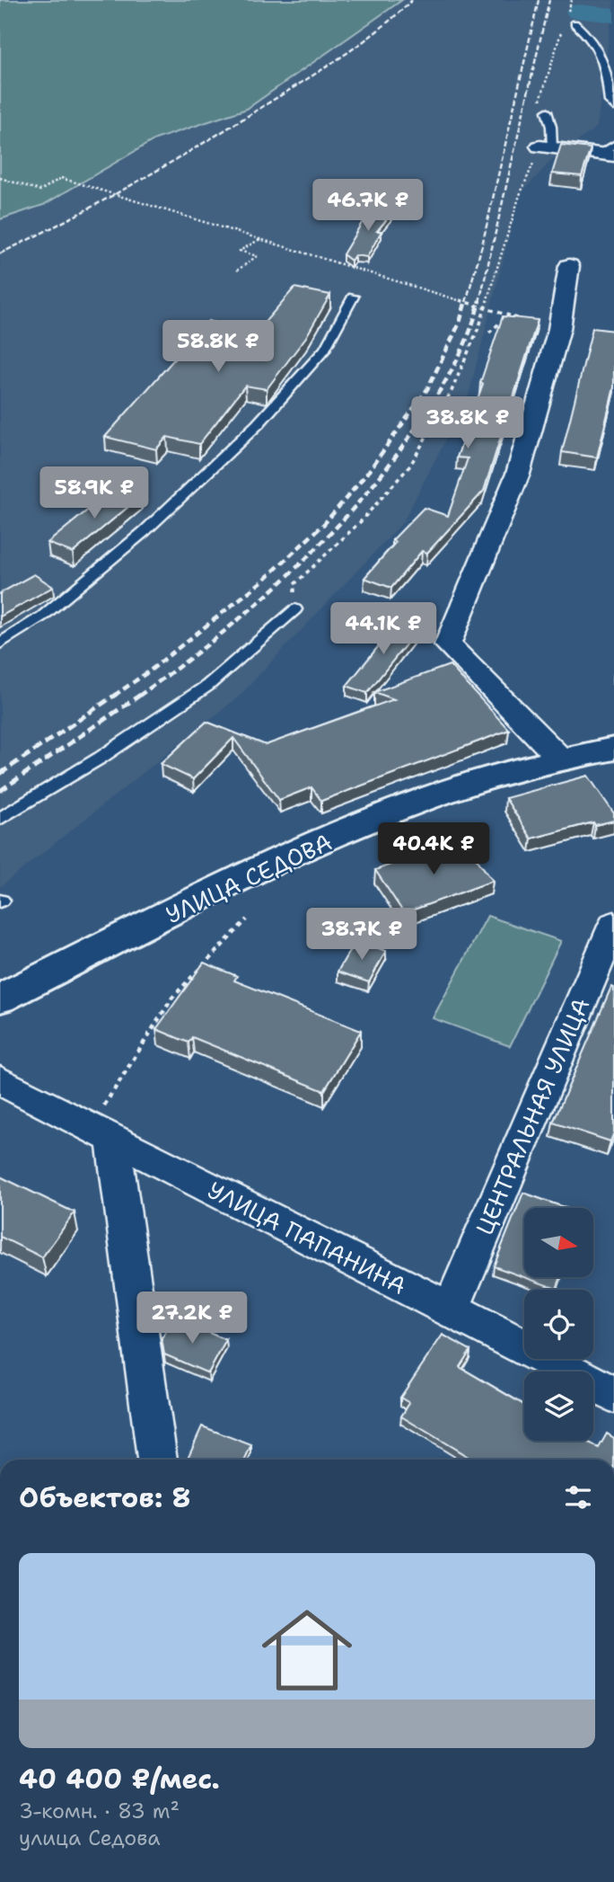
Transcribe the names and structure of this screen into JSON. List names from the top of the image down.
{
  "streets": {
    "street": ["УЛИЦА СЕДОВА", "ЦЕНТРАЛЬНАЯ УЛИЦА", "УЛИЦА ПАПАНИНА"]
  },
  "crossings": [
    ["ЦЕНТРАЛЬНАЯ УЛИЦА", "УЛИЦА ПАПАНИНА"]
  ],
  "north": "right",
  "page": {
    "price": [
      "46.7K ₽",
      "58.8K ₽",
      "38.8K ₽",
      "58.9K ₽",
      "44.1K ₽",
      "40.4K ₽",
      "38.7K ₽",
      "27.2K ₽"
    ],
    "heading": "Объектов: 8",
    "list": [
      {
        "name": "40 400 ₽/мес.",
        "note": "3-комн. · 83 m² · улица Седова"
      }
    ]
  }
}
